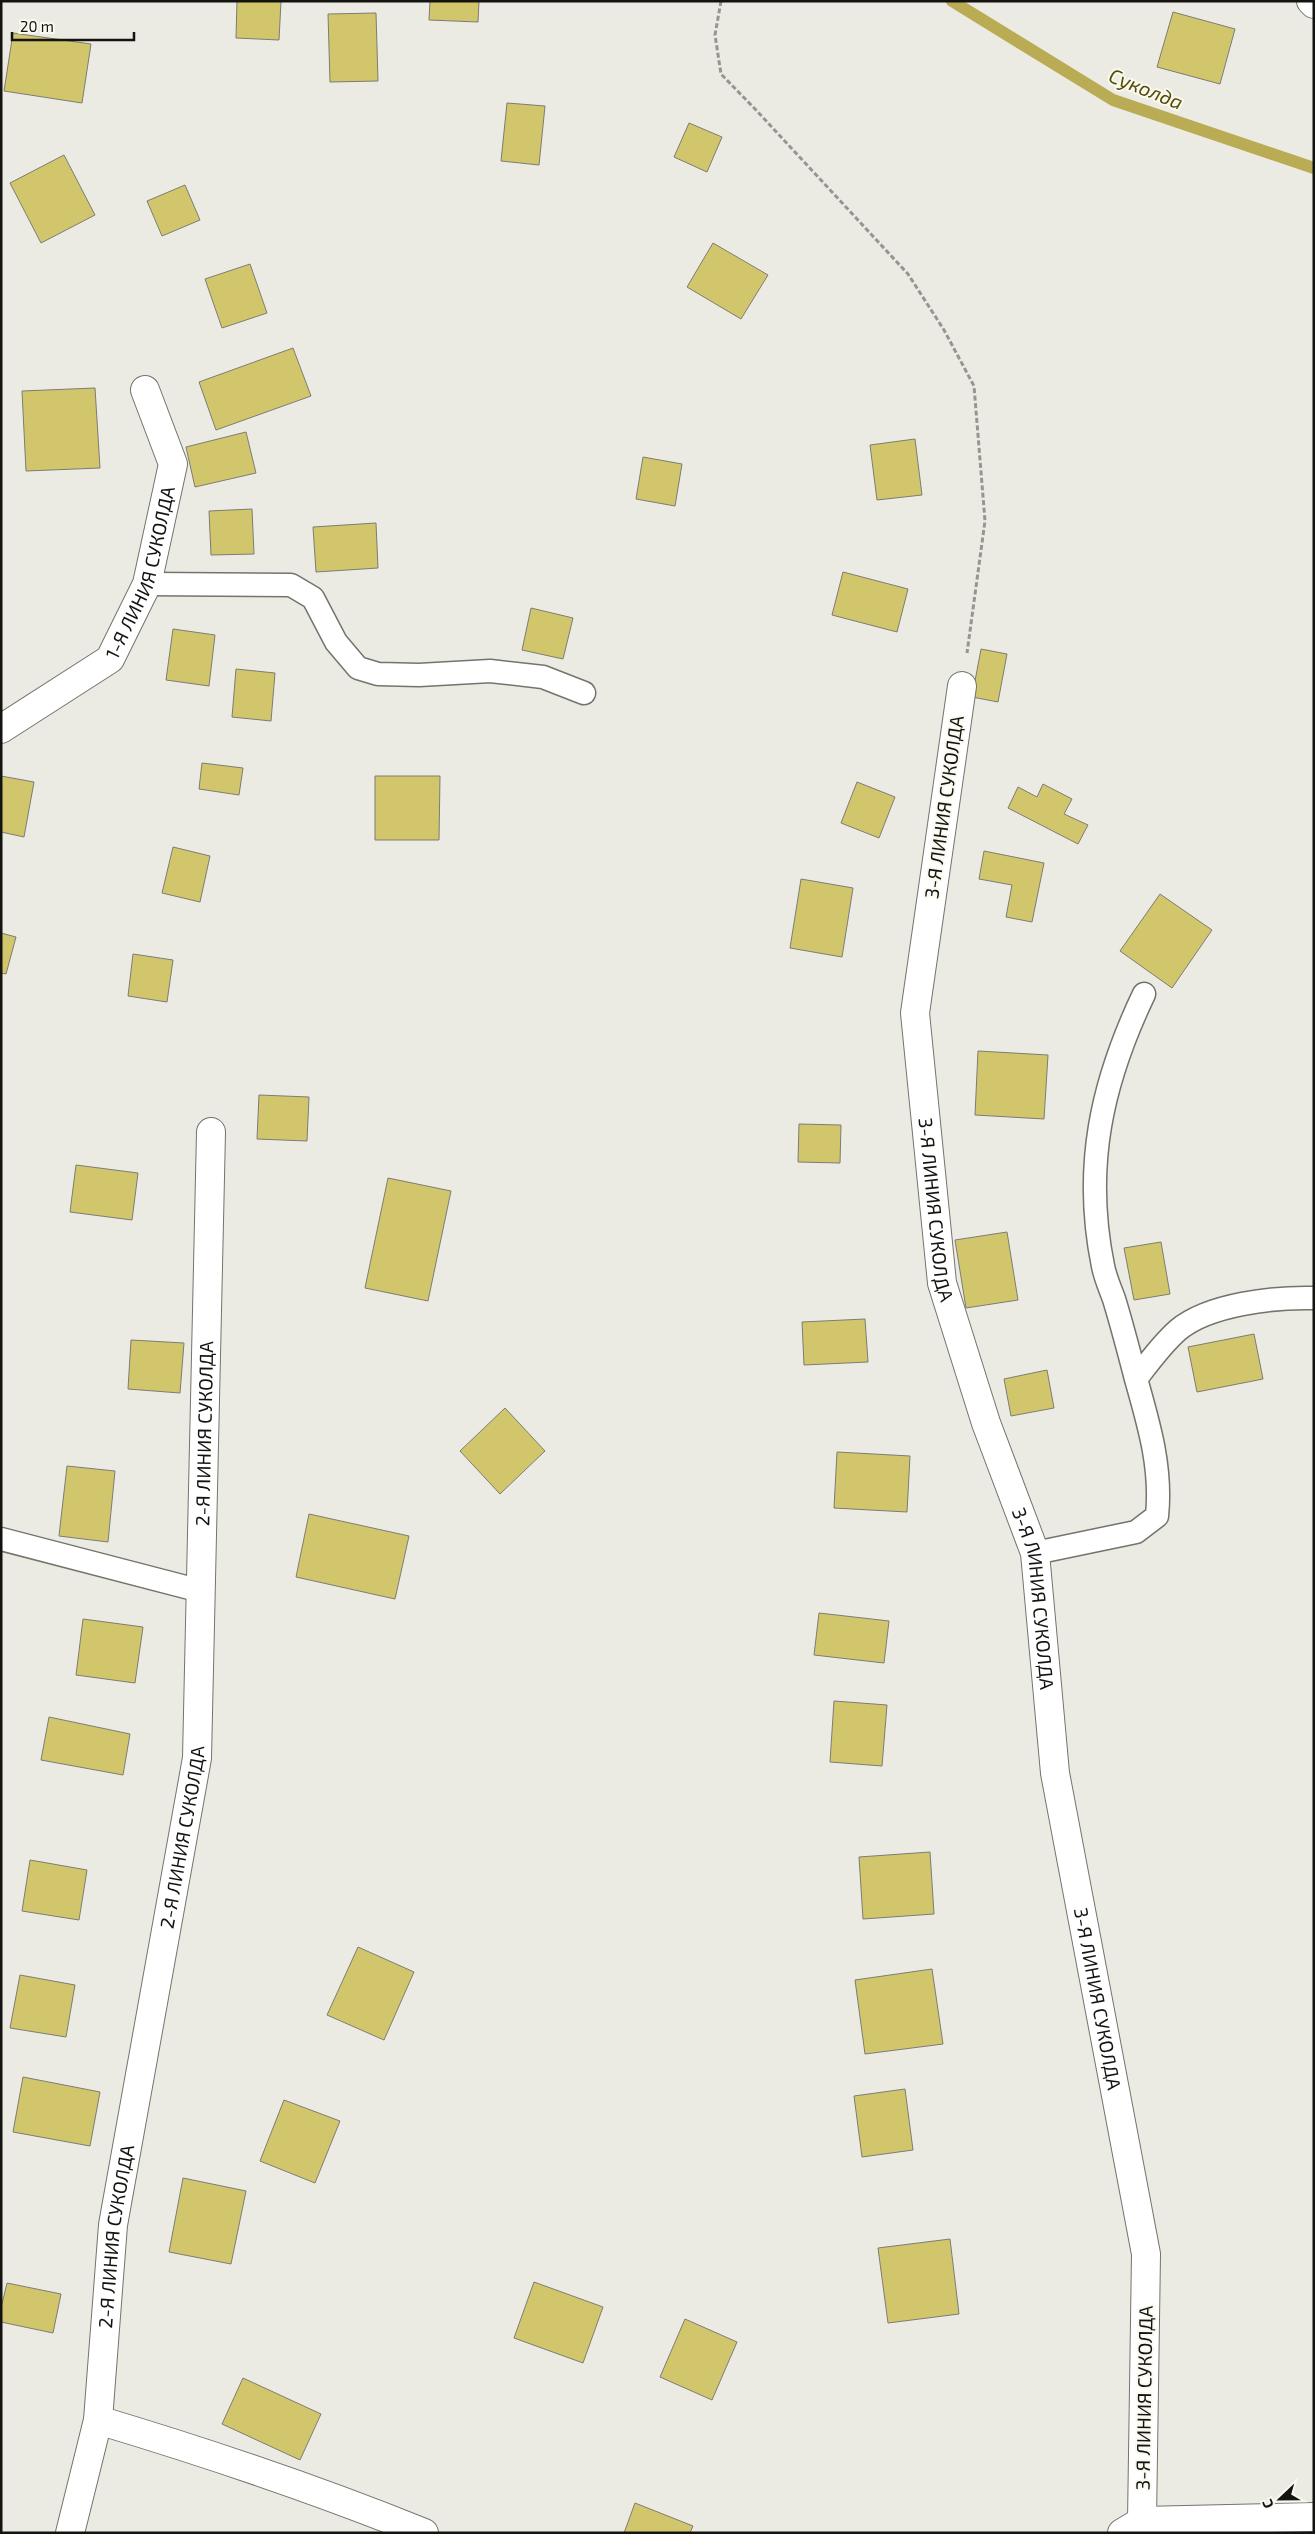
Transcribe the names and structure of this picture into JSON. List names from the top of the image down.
{
  "streets": {
    "street": ["1-Я ЛИНИЯ СУКОЛДА", "3-Я ЛИНИЯ СУКОЛДА", "2-Я ЛИНИЯ СУКОЛДА"]
  },
  "water": ["Суколда"],
  "scale_bar": "20 m",
  "north": "left"
}
